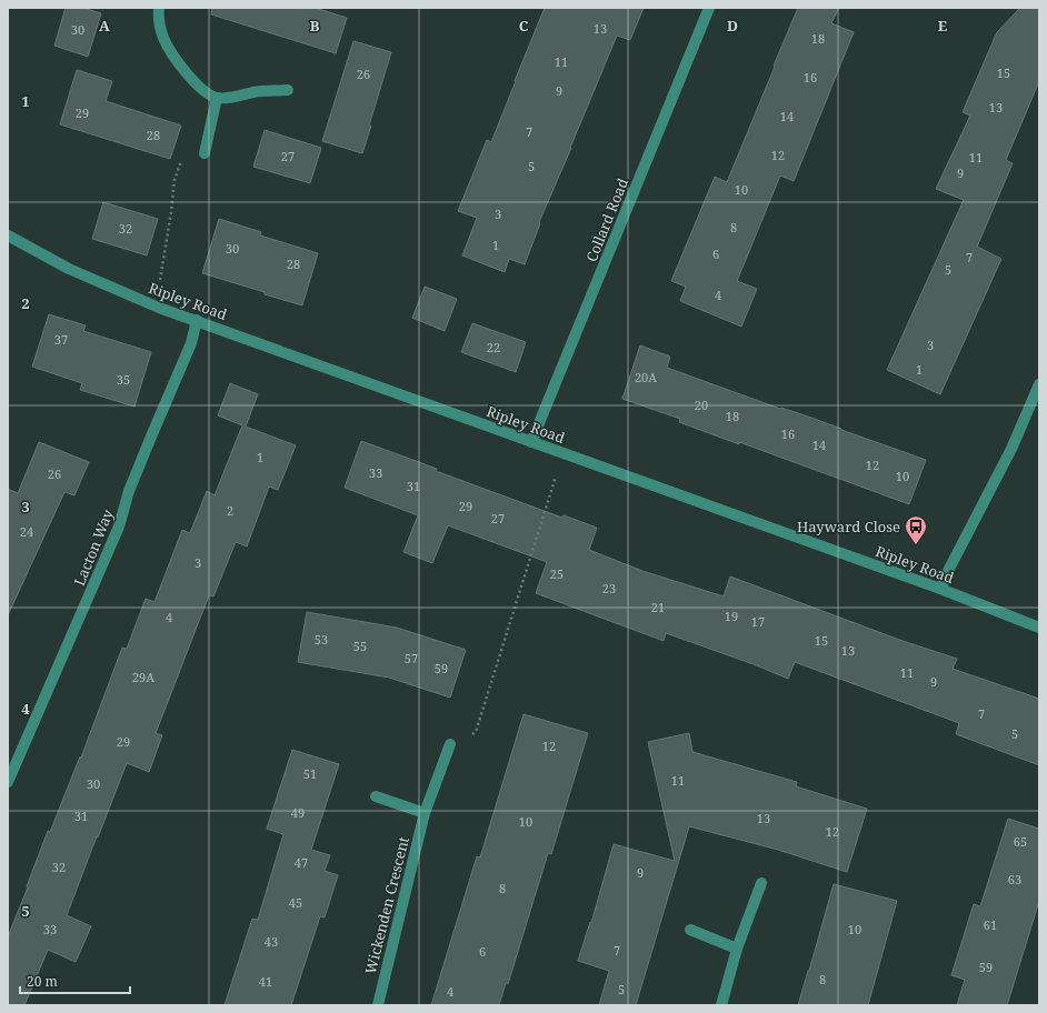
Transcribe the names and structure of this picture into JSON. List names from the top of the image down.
{
  "streets": {
    "street": [
      "Collard Road",
      "Ripley Road",
      "Lacton Way",
      "Wickenden Crescent"
    ]
  },
  "crossings": [
    ["Collard Road", "Ripley Road"],
    ["Ripley Road", "Lacton Way"]
  ],
  "places": {
    "bus stop": ["Hayward Close"]
  },
  "house_numbers": [
    "13",
    "30",
    "18",
    "11",
    "15",
    "26",
    "16",
    "9",
    "13",
    "29",
    "14",
    "7",
    "28",
    "12",
    "27",
    "11",
    "5",
    "9",
    "10",
    "3",
    "8",
    "32",
    "1",
    "30",
    "6",
    "7",
    "28",
    "5",
    "4",
    "37",
    "3",
    "22",
    "1",
    "20A",
    "35",
    "20",
    "18",
    "16",
    "14",
    "1",
    "12",
    "33",
    "26",
    "10",
    "31",
    "29",
    "2",
    "27",
    "24",
    "3",
    "25",
    "23",
    "21",
    "19",
    "4",
    "17",
    "53",
    "15",
    "55",
    "13",
    "57",
    "59",
    "11",
    "29A",
    "9",
    "7",
    "5",
    "29",
    "12",
    "51",
    "11",
    "30",
    "49",
    "31",
    "13",
    "10",
    "12",
    "65",
    "47",
    "32",
    "9",
    "63",
    "8",
    "45",
    "61",
    "33",
    "10",
    "43",
    "7",
    "6",
    "59",
    "8",
    "41",
    "5",
    "4"
  ],
  "scale_bar": "20 m",
  "grid": {
    "columns": [
      "A",
      "B",
      "C",
      "D",
      "E"
    ],
    "rows": [
      "1",
      "2",
      "3",
      "4",
      "5"
    ]
  }
}
